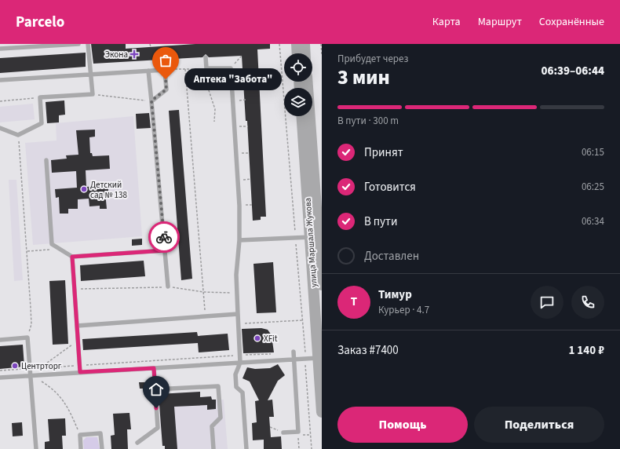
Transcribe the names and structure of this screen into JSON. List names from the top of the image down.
{
  "streets": {
    "street": ["улица Маршала Жукова"]
  },
  "places": {
    "health": ["Экона"],
    "other": [
      "Аптека \"Забота\"",
      "Детский сад № 138",
      "XFit",
      "Центрторг"
    ]
  },
  "page": {
    "header": "Parcelo",
    "nav": ["Карта", "Маршрут", "Сохранённые"],
    "heading": ["3 мин", "Прибудет через", "06:39–06:44"],
    "panel": [
      "Тимур",
      "Курьер · 4.7",
      "Заказ #7400",
      "1 140 ₽"
    ],
    "bubble": "Аптека \"Забота\"",
    "bar": "В пути · 300 m",
    "list": [
      ["Принят", "06:15"],
      ["Готовится", "06:25"],
      ["В пути", "06:34"],
      "Доставлен"
    ],
    "round": "Т",
    "buttons": ["Помощь", "Поделиться"]
  }
}
